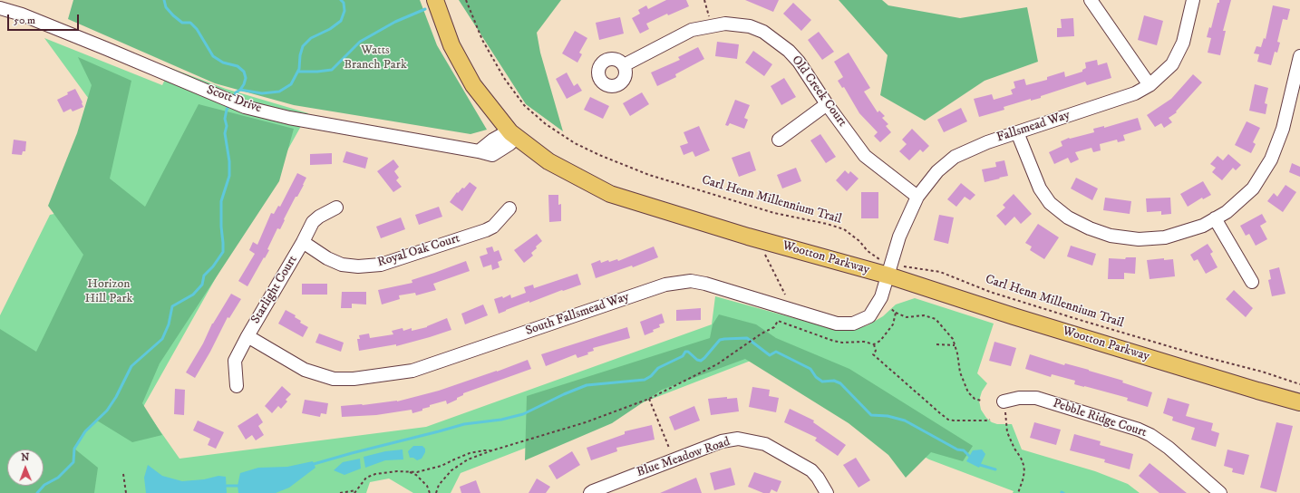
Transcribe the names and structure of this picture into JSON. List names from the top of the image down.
{
  "streets": {
    "main road": ["Wootton Parkway"],
    "street": [
      "Old Creek Court",
      "Scott Drive",
      "Fallsmead Way",
      "Royal Oak Court",
      "Starlight Court",
      "South Fallsmead Way",
      "Pebble Ridge Court",
      "Blue Meadow Road"
    ],
    "path": ["Carl Henn Millennium Trail"]
  },
  "crossings": [
    ["Old Creek Court", "Fallsmead Way"],
    ["Scott Drive", "Wootton Parkway"],
    ["Fallsmead Way", "Carl Henn Millennium Trail"],
    ["Fallsmead Way", "Wootton Parkway"],
    ["Fallsmead Way", "South Fallsmead Way"],
    ["Carl Henn Millennium Trail", "Wootton Parkway"],
    ["Carl Henn Millennium Trail", "South Fallsmead Way"],
    ["Royal Oak Court", "Starlight Court"],
    ["Wootton Parkway", "South Fallsmead Way"],
    ["Starlight Court", "South Fallsmead Way"]
  ],
  "parks": ["Watts Branch Park", "Horizon Hill Park"],
  "scale_bar": "50 m",
  "north": "top"
}
